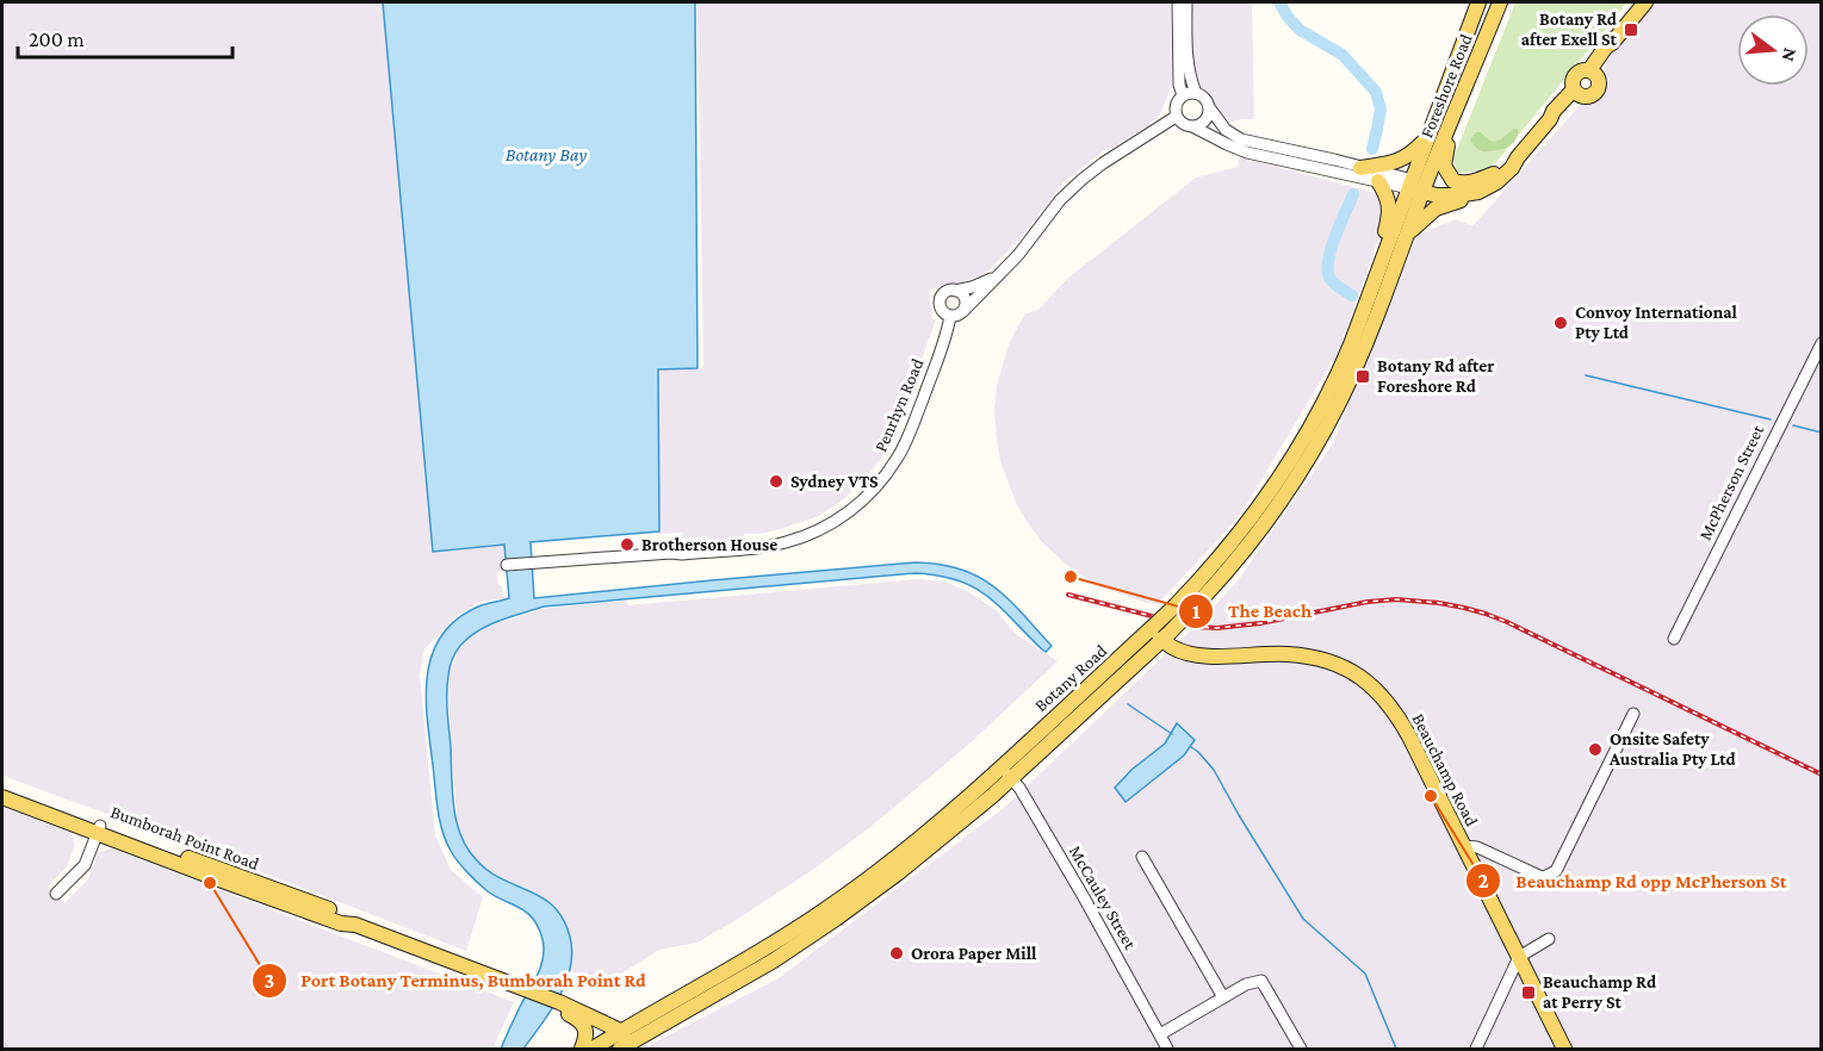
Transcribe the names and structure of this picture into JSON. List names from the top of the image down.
{
  "streets": {
    "main road": [
      "Foreshore Road",
      "Botany Road",
      "Beauchamp Road",
      "Bumborah Point Road"
    ],
    "street": ["Penrhyn Road", "McPherson Street", "McCauley Street"]
  },
  "crossings": [
    ["Foreshore Road", "Botany Road"],
    ["Botany Road", "Beauchamp Road"],
    ["Botany Road", "Bumborah Point Road"],
    ["Botany Road", "McCauley Street"]
  ],
  "water": ["Botany Bay"],
  "places": {
    "transit": ["Botany Rd after Exell St", "Botany Rd after Foreshore Rd", "Beauchamp Rd at Perry St"],
    "other": [
      "Convoy International Pty Ltd",
      "Sydney VTS",
      "Brotherson House",
      "The Beach",
      "Onsite Safety Australia Pty Ltd",
      "Beauchamp Rd opp McPherson St",
      "Port Botany Terminus, Bumborah Point Rd",
      "Orora Paper Mill"
    ]
  },
  "scale_bar": "200 m",
  "north": "right"
}
